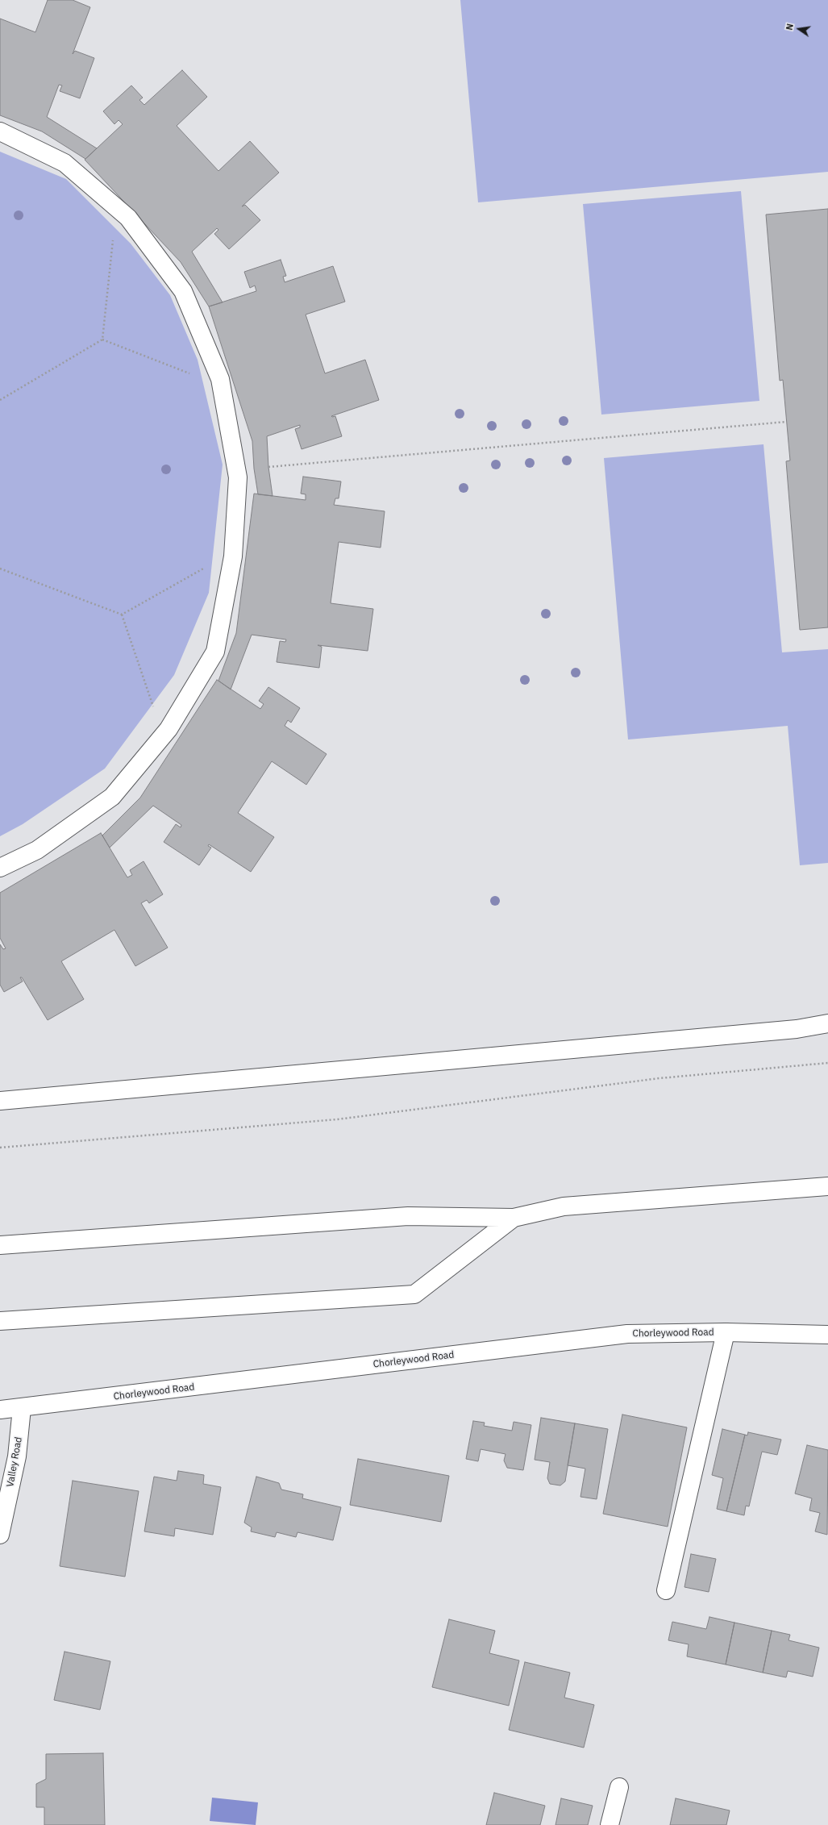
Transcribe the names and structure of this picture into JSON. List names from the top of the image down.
{
  "streets": {
    "main road": ["Chorleywood Road", "Valley Road"]
  },
  "crossings": [
    ["Chorleywood Road", "Valley Road"]
  ],
  "north": "left"
}
